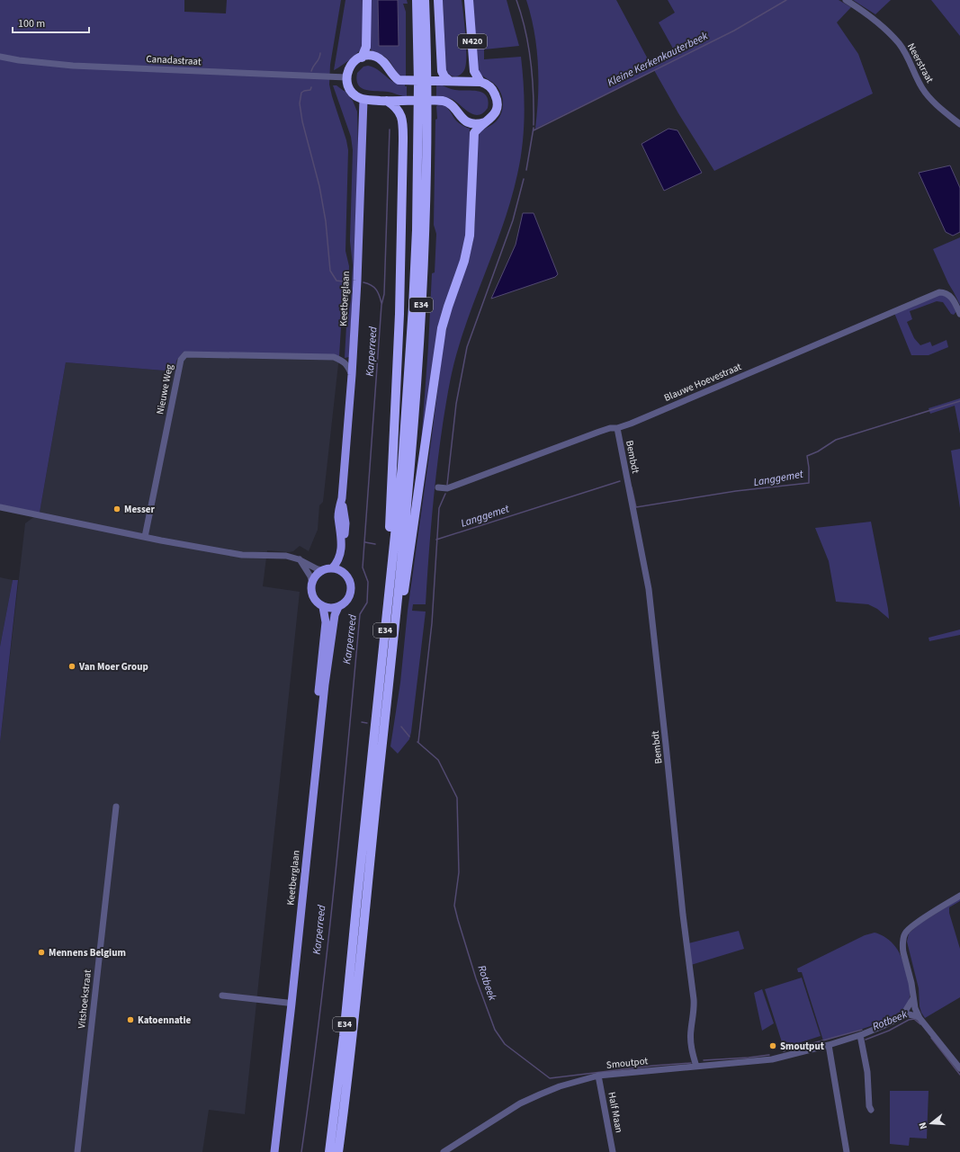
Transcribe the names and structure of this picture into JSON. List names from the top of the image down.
{
  "streets": {
    "highway": ["N420", "E34"],
    "main road": ["Keetberglaan"],
    "street": [
      "Canadastraat",
      "Neerstraat",
      "Blauwe Hoevestraat",
      "Nieuwe Weg",
      "Bembdt",
      "Vitshoekstraat",
      "Smoutpot",
      "Half Maan"
    ]
  },
  "crossings": [
    ["Keetberglaan", "Nieuwe Weg"],
    ["Blauwe Hoevestraat", "Bembdt"],
    ["Bembdt", "Smoutpot"],
    ["Smoutpot", "Half Maan"]
  ],
  "water": [
    "Kleine Kerkenkauterbeek",
    "Karperreed",
    "Langgemet",
    "Rotbeek"
  ],
  "places": [
    "Messer",
    "Van Moer Group",
    "Mennens Belgium",
    "Katoennatie",
    "Smoutput"
  ],
  "scale_bar": "100 m",
  "north": "left"
}
